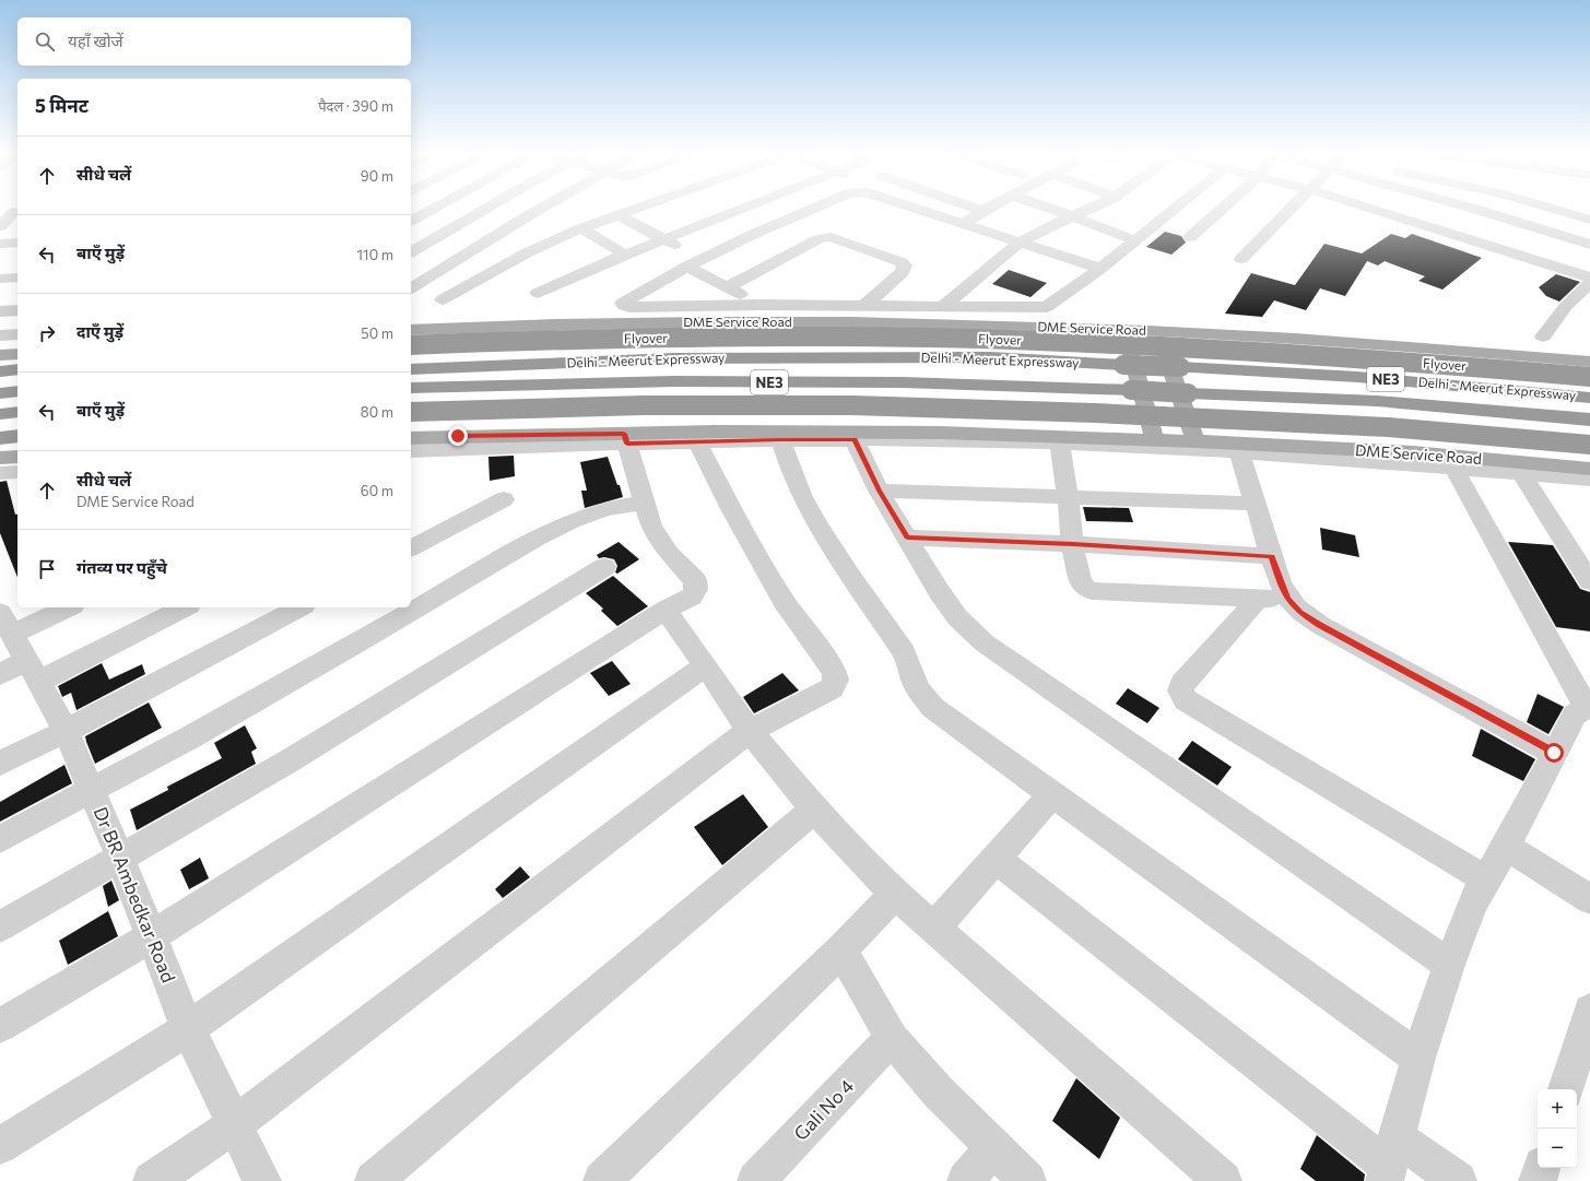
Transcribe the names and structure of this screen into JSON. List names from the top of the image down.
{
  "streets": {
    "highway": ["Flyover", "Delhi - Meerut Expressway", "NE3"],
    "main road": ["DME Service Road"],
    "street": ["Dr BR Ambedkar Road", "Gali No 4"]
  },
  "page": {
    "search": "यहाँ खोजें",
    "heading": ["5 मिनट", "पैदल · 390 m"],
    "list": [
      ["सीधे चलें", "90 m"],
      ["बाएँ मुड़ें", "110 m"],
      ["दाएँ मुड़ें", "50 m"],
      ["बाएँ मुड़ें", "80 m"],
      ["सीधे चलें", "DME Service Road", "60 m"],
      "गंतव्य पर पहुँचे"
    ],
    "map_buttons": ["+", "−"]
  }
}
